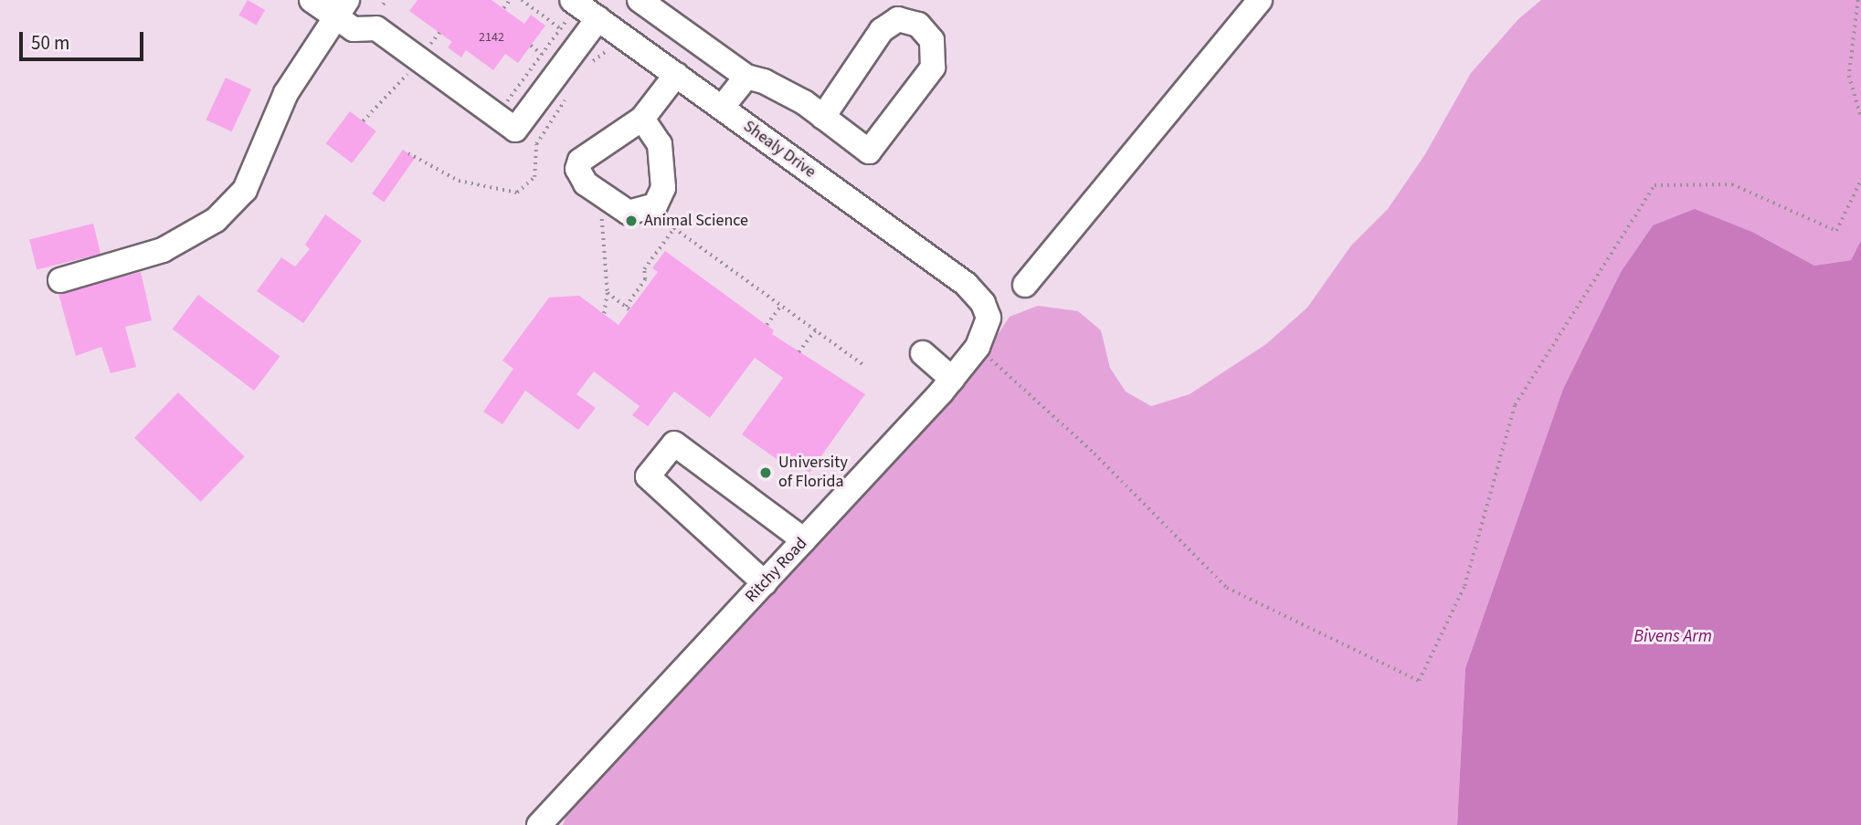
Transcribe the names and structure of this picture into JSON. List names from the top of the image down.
{
  "streets": {
    "street": ["Shealy Drive", "Ritchy Road"]
  },
  "crossings": [
    ["Shealy Drive", "Ritchy Road"]
  ],
  "water": ["Bivens Arm"],
  "places": ["Animal Science", "University of Florida"],
  "house_numbers": ["2142"],
  "scale_bar": "50 m"
}
